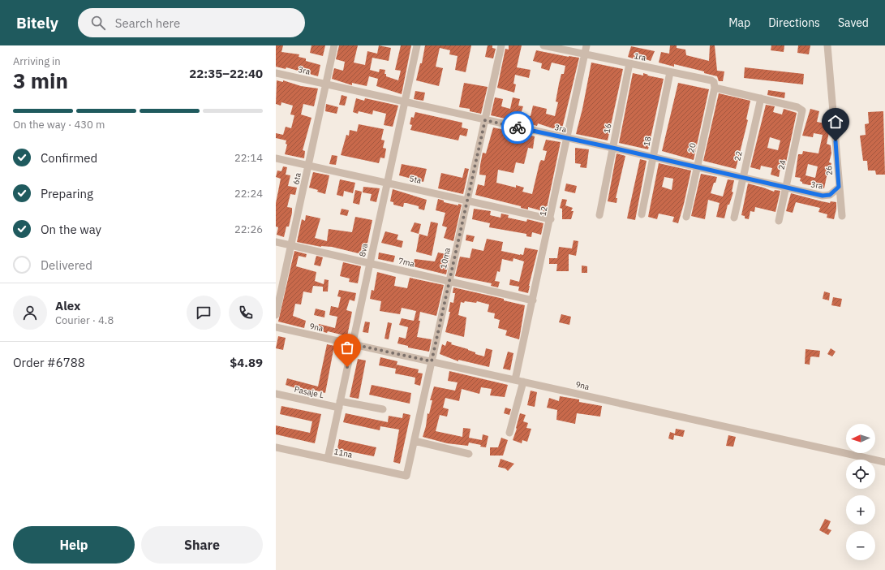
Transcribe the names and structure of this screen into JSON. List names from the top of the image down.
{
  "streets": {
    "street": [
      "1ra",
      "3ra",
      "16",
      "18",
      "20",
      "22",
      "24",
      "26",
      "6ta",
      "5ta",
      "12",
      "8va",
      "10ma",
      "7ma",
      "9na",
      "Pasaje L",
      "11na"
    ]
  },
  "crossings": [
    ["1ra", "16"],
    ["1ra", "18"],
    ["1ra", "20"],
    ["1ra", "22"],
    ["1ra", "24"],
    ["1ra", "12"],
    ["3ra", "16"],
    ["3ra", "18"],
    ["3ra", "20"],
    ["3ra", "22"],
    ["3ra", "24"],
    ["3ra", "26"],
    ["3ra", "6ta"],
    ["3ra", "12"],
    ["3ra", "8va"],
    ["3ra", "10ma"],
    ["6ta", "5ta"],
    ["6ta", "7ma"],
    ["5ta", "12"],
    ["5ta", "8va"],
    ["5ta", "10ma"],
    ["12", "7ma"],
    ["12", "9na"],
    ["8va", "7ma"],
    ["8va", "9na"],
    ["8va", "Pasaje L"],
    ["8va", "11na"],
    ["10ma", "7ma"],
    ["10ma", "9na"],
    ["10ma", "11na"]
  ],
  "north": "left",
  "page": {
    "header": "Bitely",
    "search": "Search here",
    "nav": ["Map", "Directions", "Saved"],
    "heading": ["3 min", "Arriving in", "22:35–22:40"],
    "panel": [
      "Alex",
      "Courier · 4.8",
      "Order #6788",
      "$4.89"
    ],
    "bar": "On the way · 430 m",
    "list": [
      ["Confirmed", "22:14"],
      ["Preparing", "22:24"],
      ["On the way", "22:26"],
      "Delivered"
    ],
    "map_buttons": ["+", "−"],
    "buttons": ["Help", "Share"]
  }
}
